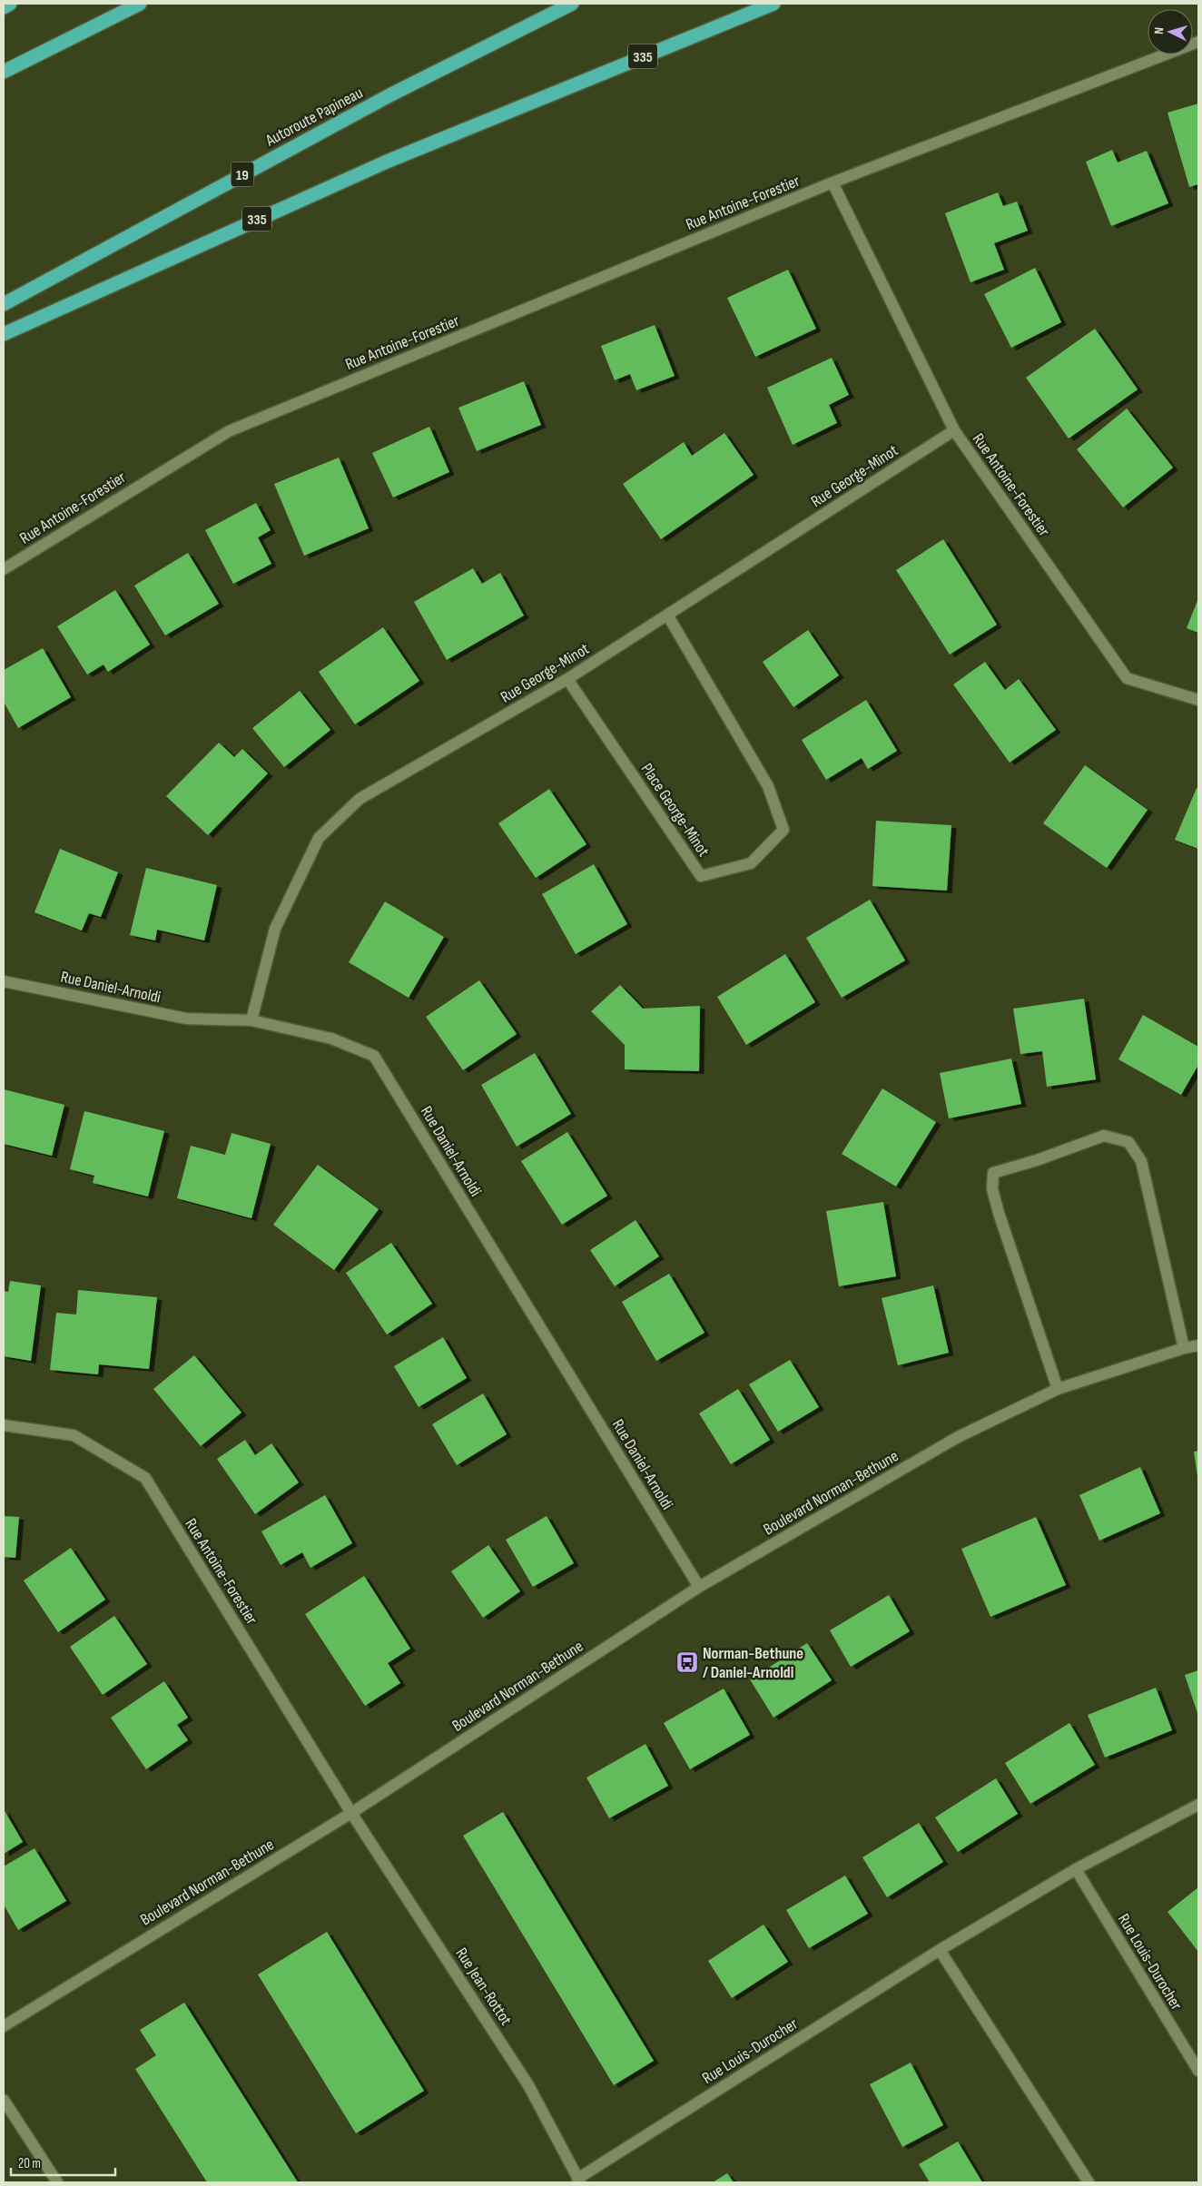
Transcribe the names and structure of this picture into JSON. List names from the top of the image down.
{
  "streets": {
    "highway": ["335", "Autoroute Papineau", "19"],
    "street": [
      "Rue Antoine-Forestier",
      "Rue George-Minot",
      "Place George-Minot",
      "Rue Daniel-Arnoldi",
      "Boulevard Norman-Bethune",
      "Rue Louis-Durocher",
      "Rue Jean-Rottot"
    ]
  },
  "crossings": [
    ["Rue Antoine-Forestier", "Rue George-Minot"],
    ["Rue Antoine-Forestier", "Boulevard Norman-Bethune"],
    ["Rue Antoine-Forestier", "Rue Jean-Rottot"],
    ["Rue George-Minot", "Place George-Minot"],
    ["Rue George-Minot", "Rue Daniel-Arnoldi"],
    ["Rue Daniel-Arnoldi", "Boulevard Norman-Bethune"],
    ["Boulevard Norman-Bethune", "Rue Jean-Rottot"],
    ["Rue Louis-Durocher", "Rue Jean-Rottot"]
  ],
  "places": {
    "bus stop": ["Norman-Bethune / Daniel-Arnoldi"]
  },
  "scale_bar": "20 m",
  "north": "left"
}
